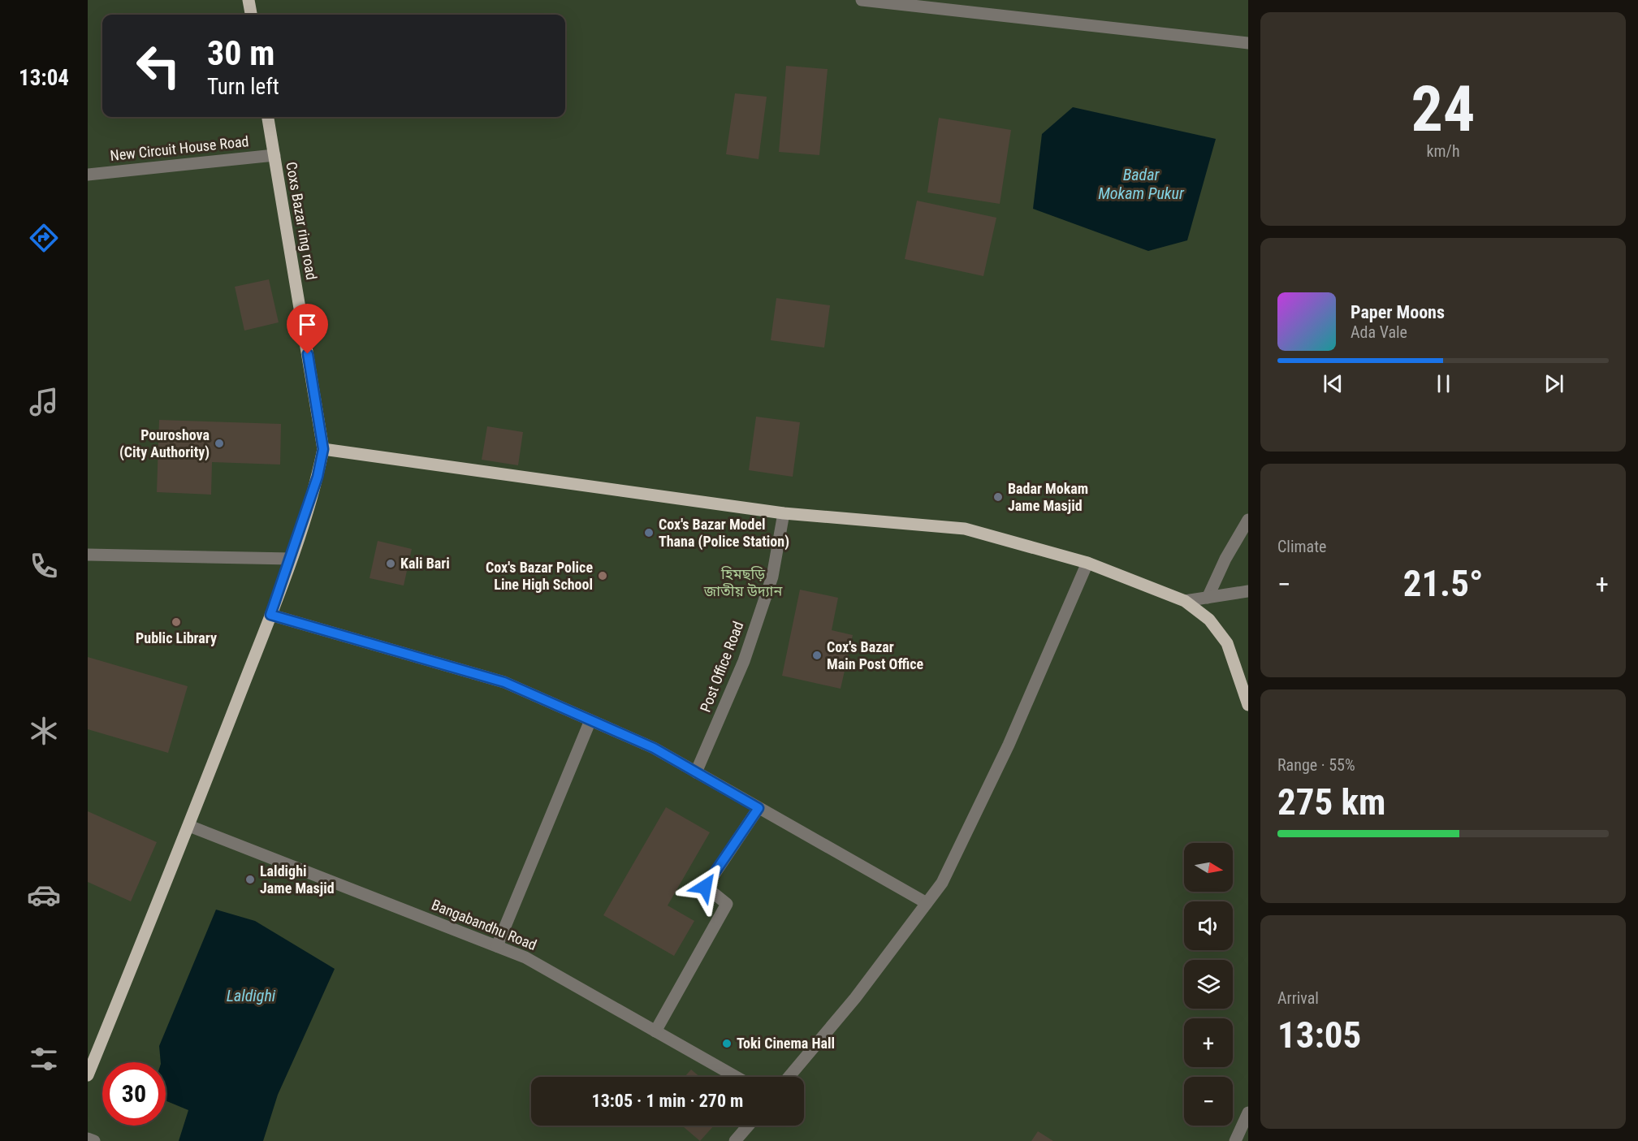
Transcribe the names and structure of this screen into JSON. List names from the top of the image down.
{
  "streets": {
    "main road": ["Coxs Bazar ring road"],
    "street": ["New Circuit House Road", "Post Office Road", "Bangabandhu Road"]
  },
  "crossings": [
    ["New Circuit House Road", "Coxs Bazar ring road"]
  ],
  "water": ["Badar Mokam Pukur", "Laldighi"],
  "parks": ["হিমছড়ি জাতীয় উদ্যান"],
  "places": [
    "Pouroshova (City Authority)",
    "Badar Mokam Jame Masjid",
    "Cox's Bazar Model Thana (Police Station)",
    "Kali Bari",
    "Cox's Bazar Police Line High School",
    "Public Library",
    "Cox's Bazar Main Post Office",
    "Laldighi Jame Masjid",
    "Toki Cinema Hall"
  ],
  "north": "right",
  "page": {
    "tabs": "13:04",
    "tile": [
      ["24", "km/h"],
      "Climate",
      ["Range · 55%", "275 km"],
      ["Arrival", "13:05"]
    ],
    "turn": ["30 m", "Turn left"],
    "song": ["Paper Moons", "Ada Vale"],
    "heat": ["−", "21.5°", "+"],
    "map_buttons": ["+", "−"],
    "limit": "30",
    "trip": "13:05 · 1 min · 270 m"
  }
}
